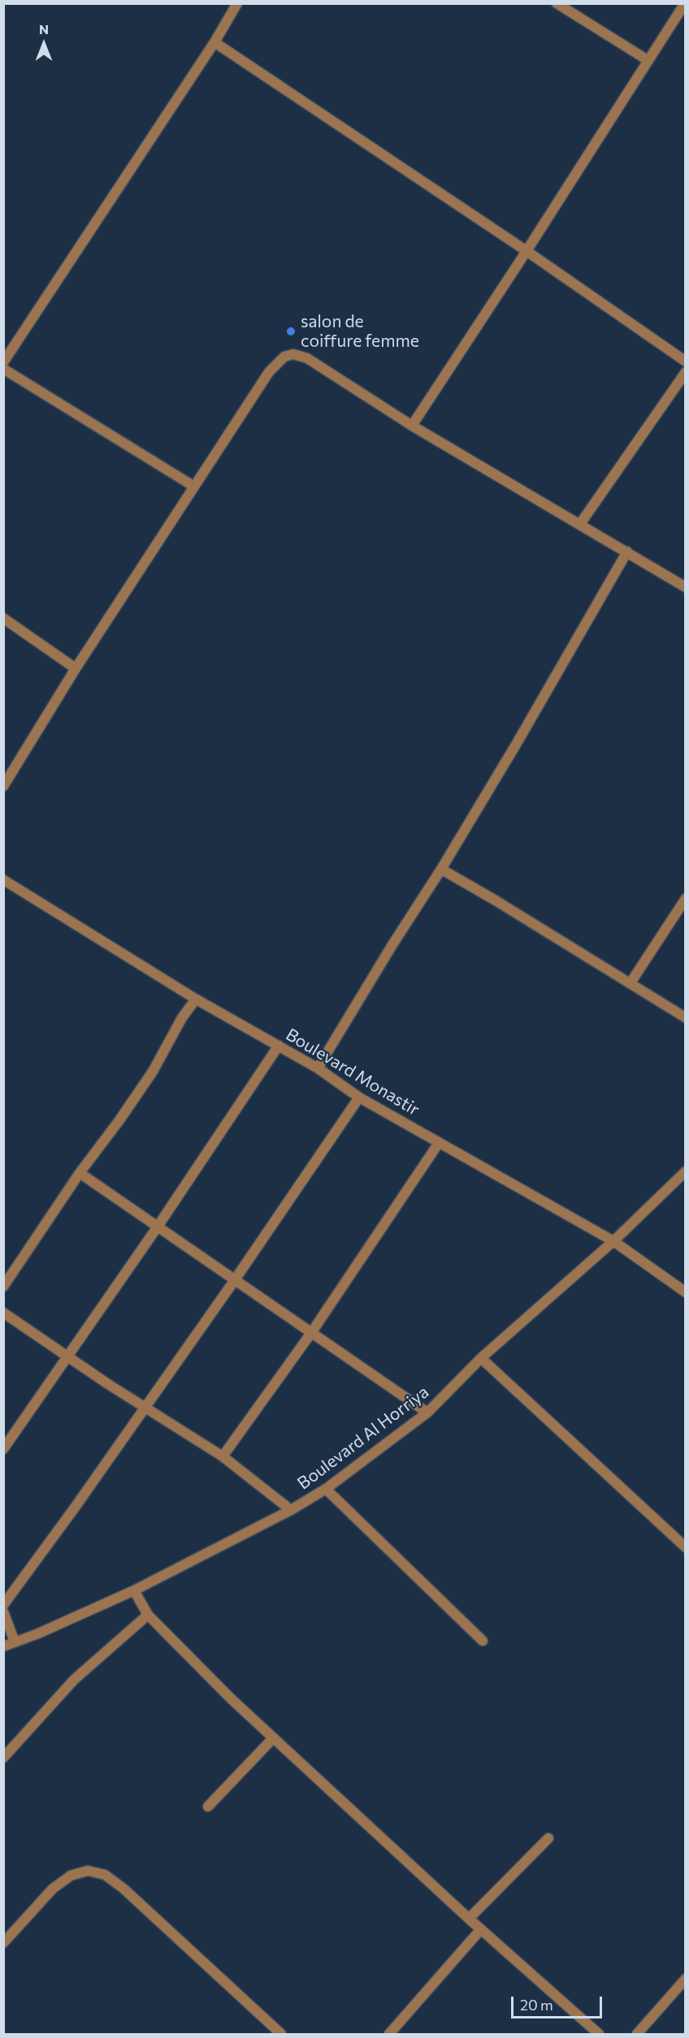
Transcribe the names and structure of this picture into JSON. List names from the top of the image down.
{
  "streets": {
    "street": ["Boulevard Monastir", "Boulevard Al Horriya"]
  },
  "crossings": [
    ["Boulevard Monastir", "Boulevard Al Horriya"]
  ],
  "places": ["salon de coiffure femme"],
  "scale_bar": "20 m",
  "north": "top"
}
